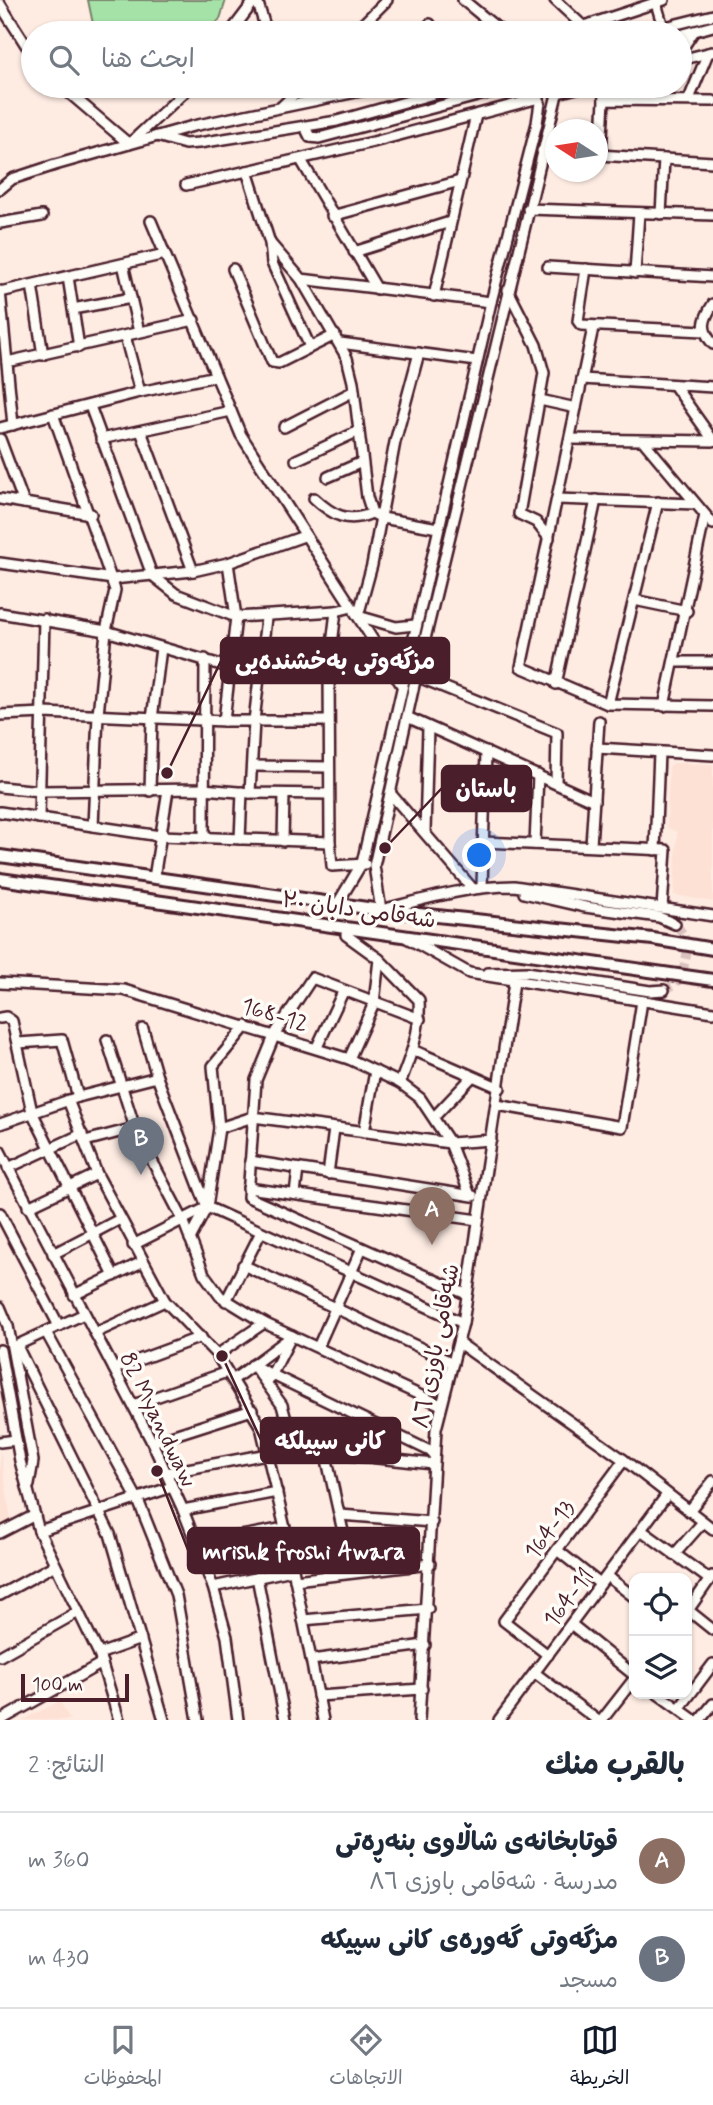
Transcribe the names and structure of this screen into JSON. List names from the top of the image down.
{
  "streets": {
    "main road": ["شەقامی دابان ٣٠"],
    "street": [
      "168-12",
      "شەقامی باوزی ٨٦",
      "82 Myandwaw",
      "164-13",
      "164-11"
    ]
  },
  "crossings": [
    ["164-13", "164-11"]
  ],
  "places": [
    "مزگەوتی بەخشندەیی",
    "باستان",
    "کانی سپیلکە",
    "mrishk froshi Awara"
  ],
  "scale_bar": "100 m",
  "north": "left",
  "page": {
    "search": "ابحث هنا",
    "pins": ["B", "A"],
    "scale": "100 m",
    "heading": ["بالقرب منك", "النتائج: 2"],
    "list": [
      {
        "mark": "A",
        "name": "قوتابخانەی شاڵاوی بنەڕەتی",
        "note": "مدرسة · شەقامی باوزی ٨٦",
        "value": "360 m"
      },
      {
        "mark": "B",
        "name": "مزگەوتی گەورەی کانی سپیکە",
        "note": "مسجد",
        "value": "430 m"
      }
    ],
    "nav": ["الخريطة", "الاتجاهات", "المحفوظات"]
  }
}
